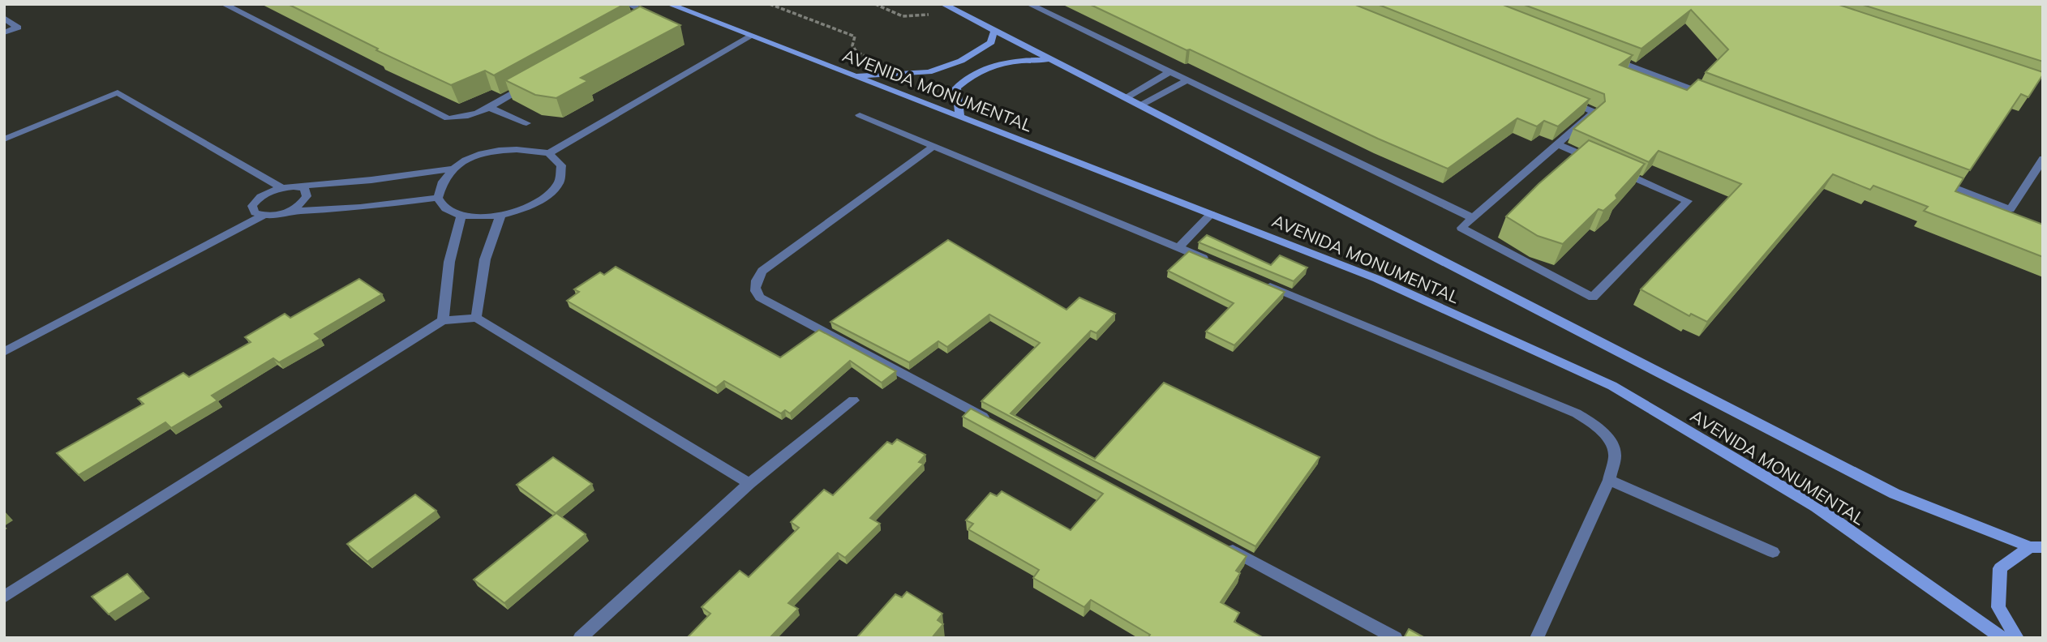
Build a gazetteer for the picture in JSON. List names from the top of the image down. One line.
{"streets":{"street":["AVENIDA MONUMENTAL"]}}
